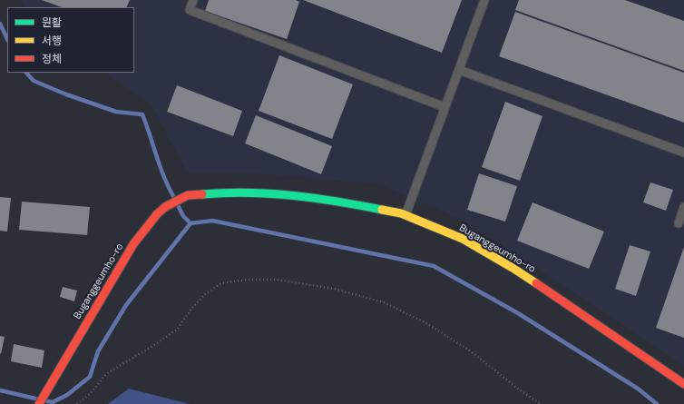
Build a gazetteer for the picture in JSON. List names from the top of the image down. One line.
{"streets":{"street":["Buganggeumho-ro"]},"legend":["원활","서행","정체"]}
